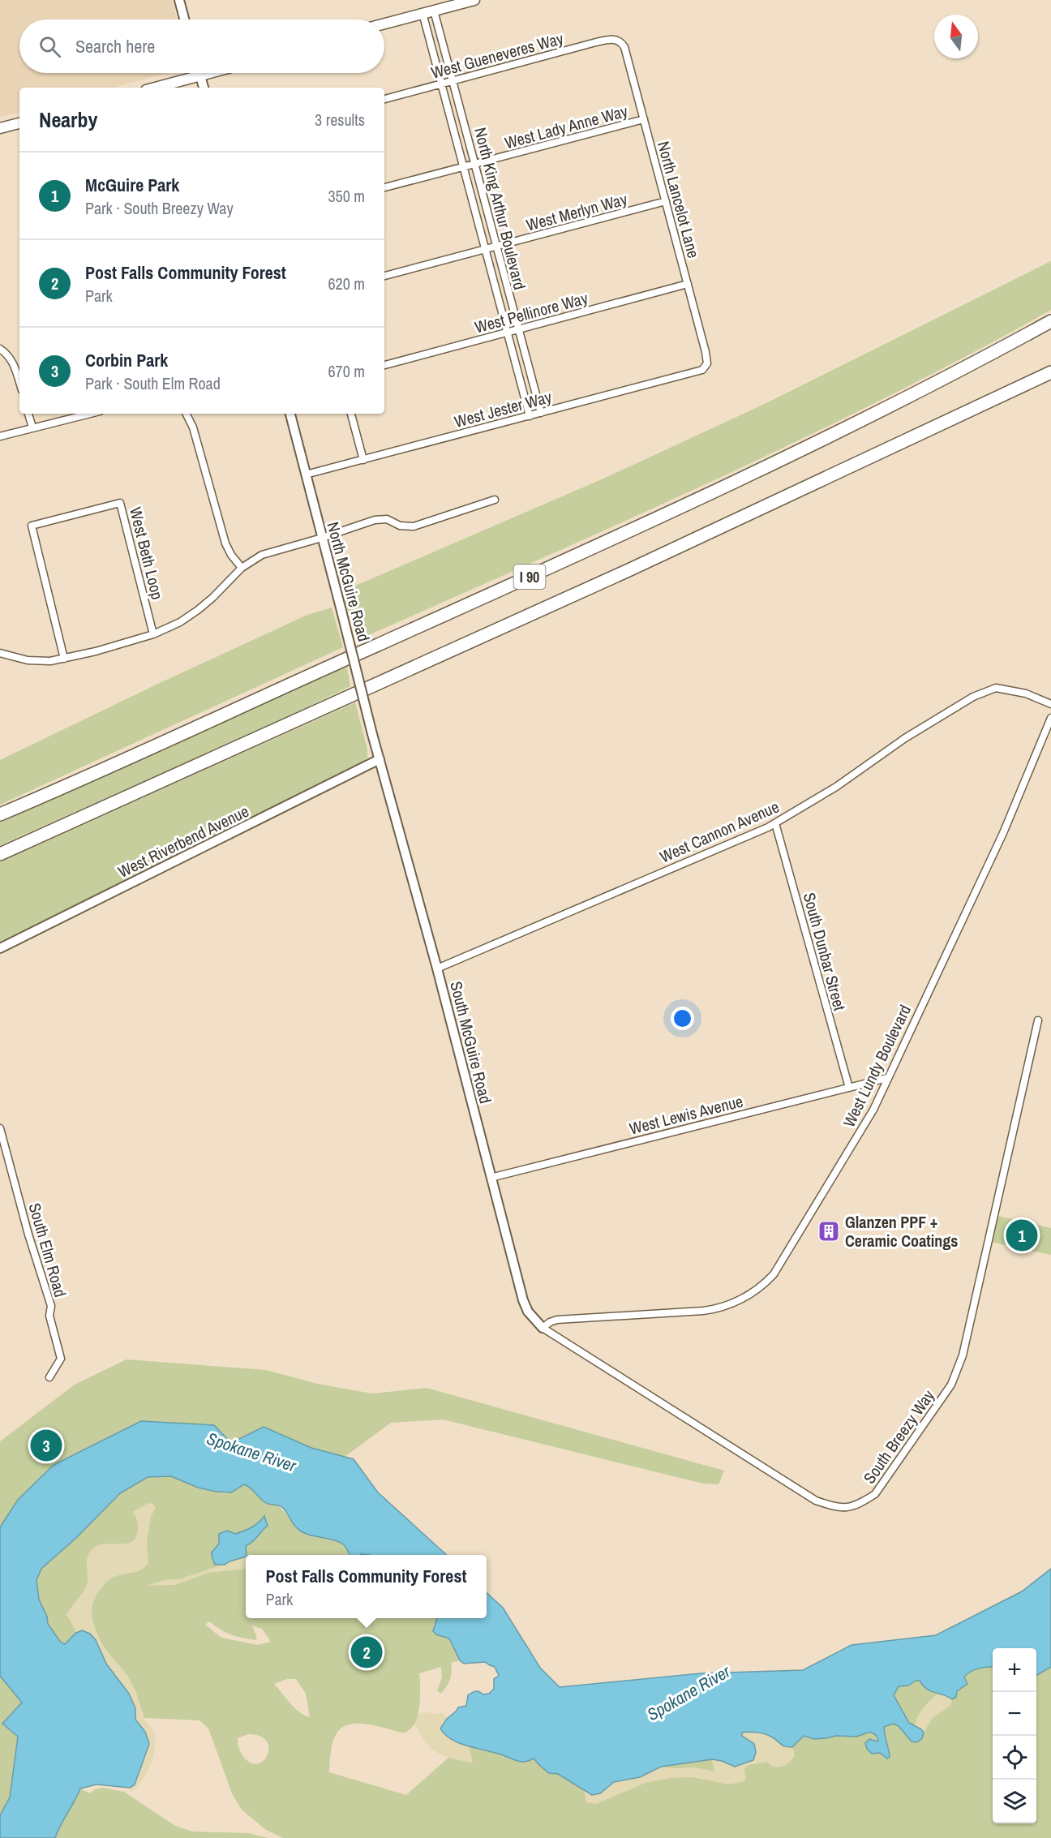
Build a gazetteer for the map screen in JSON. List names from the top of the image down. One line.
{"streets":{"highway":["I 90"],"street":["West Gueneveres Way","West Lady Anne Way","North Lancelot Lane","North King Arthur Boulevard","West Merlyn Way","West Pellinore Way","West Jester Way","West Beth Loop","North McGuire Road","West Cannon Avenue","West Riverbend Avenue","South Dunbar Street","South McGuire Road","West Lundy Boulevard","West Lewis Avenue","South Elm Road","South Breezy Way"]},"crossings":[["West Gueneveres Way","North Lancelot Lane"],["West Gueneveres Way","North King Arthur Boulevard"],["West Lady Anne Way","North Lancelot Lane"],["West Lady Anne Way","North King Arthur Boulevard"],["North Lancelot Lane","West Merlyn Way"],["North Lancelot Lane","West Pellinore Way"],["North Lancelot Lane","West Jester Way"],["North King Arthur Boulevard","West Merlyn Way"],["North King Arthur Boulevard","West Pellinore Way"],["North King Arthur Boulevard","West Jester Way"],["West Jester Way","North McGuire Road"],["North McGuire Road","West Riverbend Avenue"],["North McGuire Road","South McGuire Road"],["West Cannon Avenue","South Dunbar Street"],["West Cannon Avenue","South McGuire Road"],["West Riverbend Avenue","South McGuire Road"],["South Dunbar Street","West Lewis Avenue"],["South McGuire Road","West Lundy Boulevard"],["South McGuire Road","West Lewis Avenue"],["South McGuire Road","South Breezy Way"],["West Lundy Boulevard","West Lewis Avenue"],["West Lundy Boulevard","South Breezy Way"]],"water":["Spokane River"],"places":{"building":["Glanzen PPF + Ceramic Coatings"]},"north":"top","page":{"search":"Search here","heading":["Nearby","3 results"],"list":[{"mark":"1","name":"McGuire Park","note":"Park · South Breezy Way","value":"350 m"},{"mark":"2","name":"Post Falls Community Forest","note":"Park","value":"620 m"},{"mark":"3","name":"Corbin Park","note":"Park · South Elm Road","value":"670 m"}],"pins":["1","3","2"],"popup":["Post Falls Community Forest","Park"],"map_buttons":["+","−"]}}
